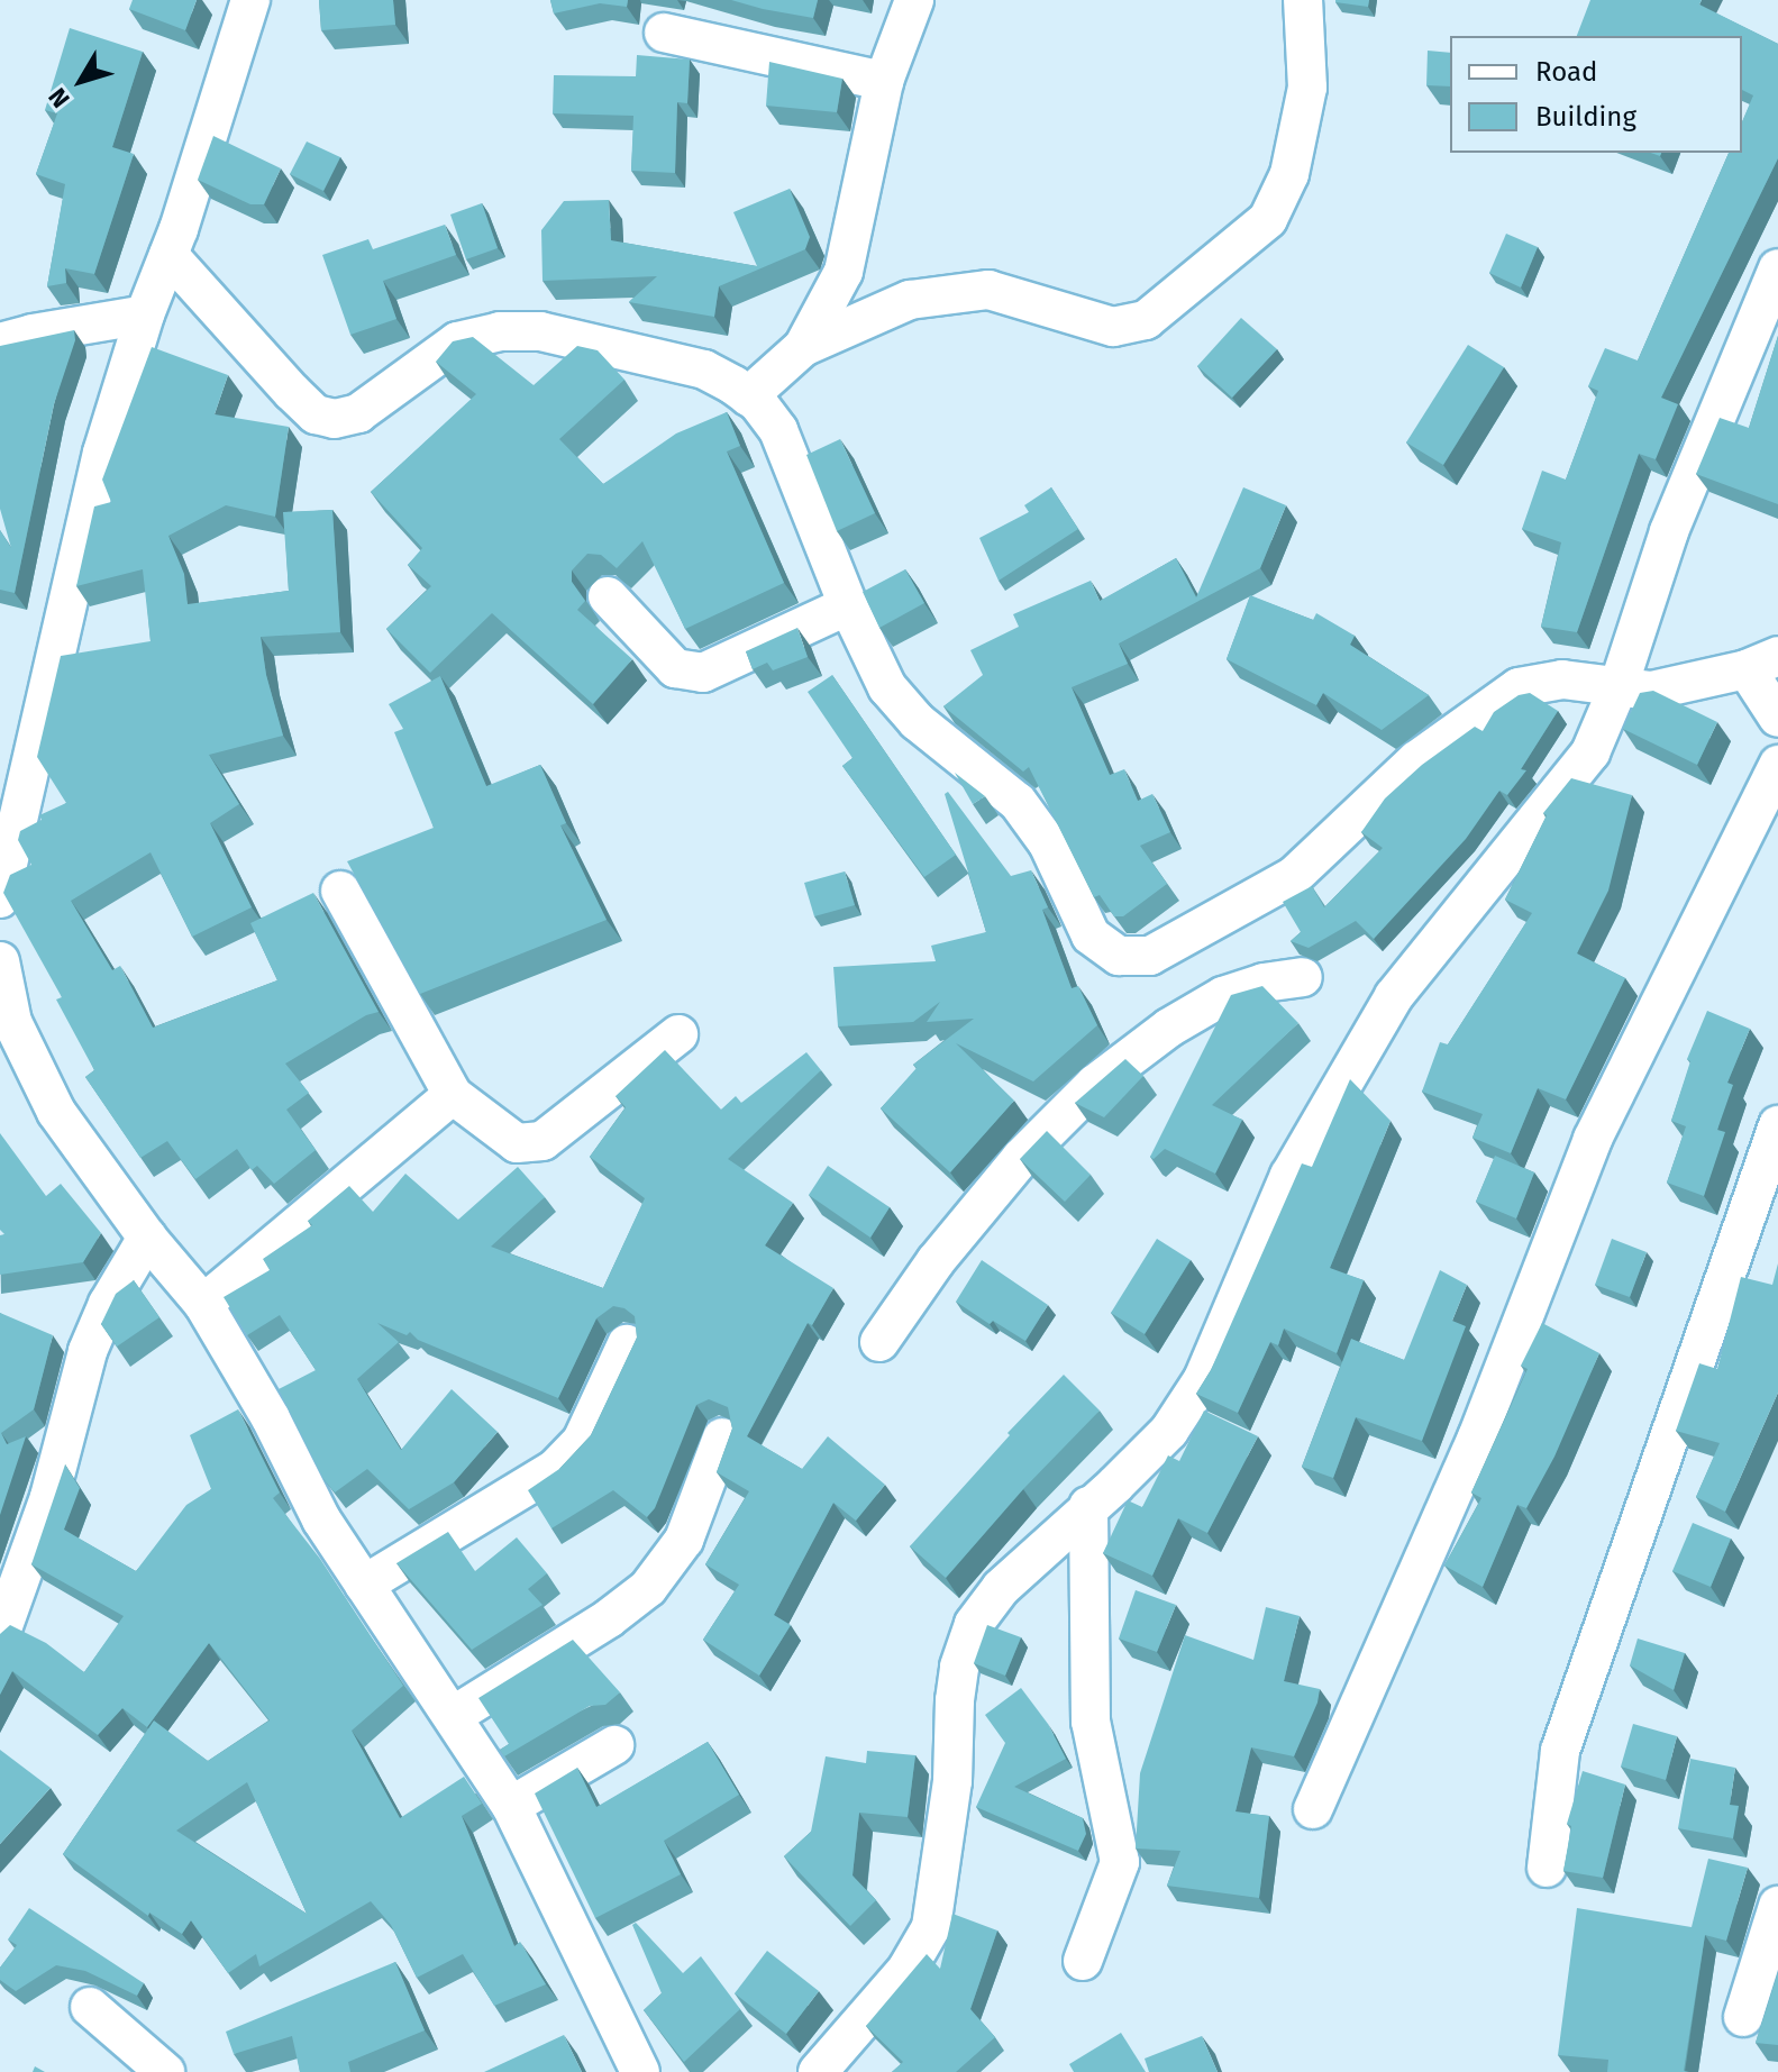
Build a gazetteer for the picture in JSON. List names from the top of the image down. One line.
{"legend":["Road","Building"],"north":"bottom left"}
